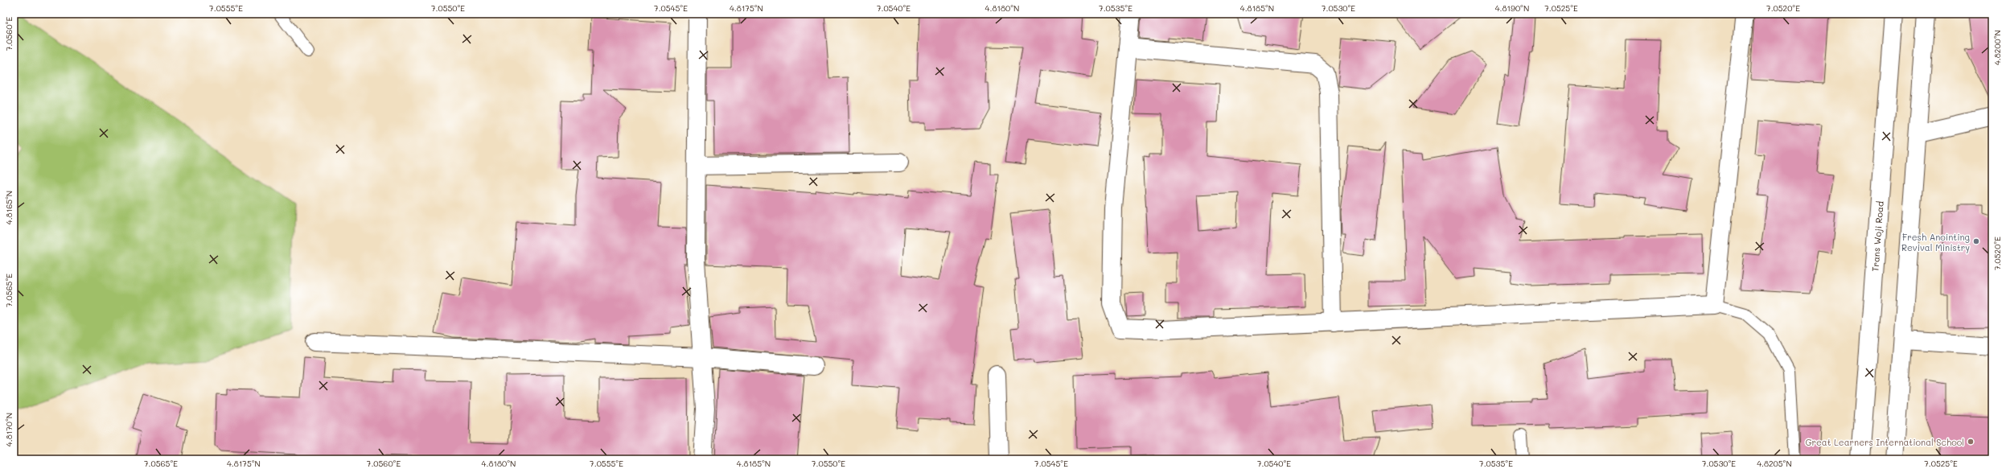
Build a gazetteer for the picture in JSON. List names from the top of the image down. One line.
{"streets":{"street":["Trans Woji Road"]},"places":["Fresh Anointing Revival Ministry","Great Learners International School"],"coordinates":["7.0555°E","7.0550°E","7.0545°E","4.8175°N","7.0540°E","4.8180°N","7.0535°E","4.8185°N","7.0530°E","4.8190°N","7.0525°E","7.0520°E","7.0560°E","4.8200°N","4.8165°N","7.0565°E","4.8170°N","4.8205°N"]}
